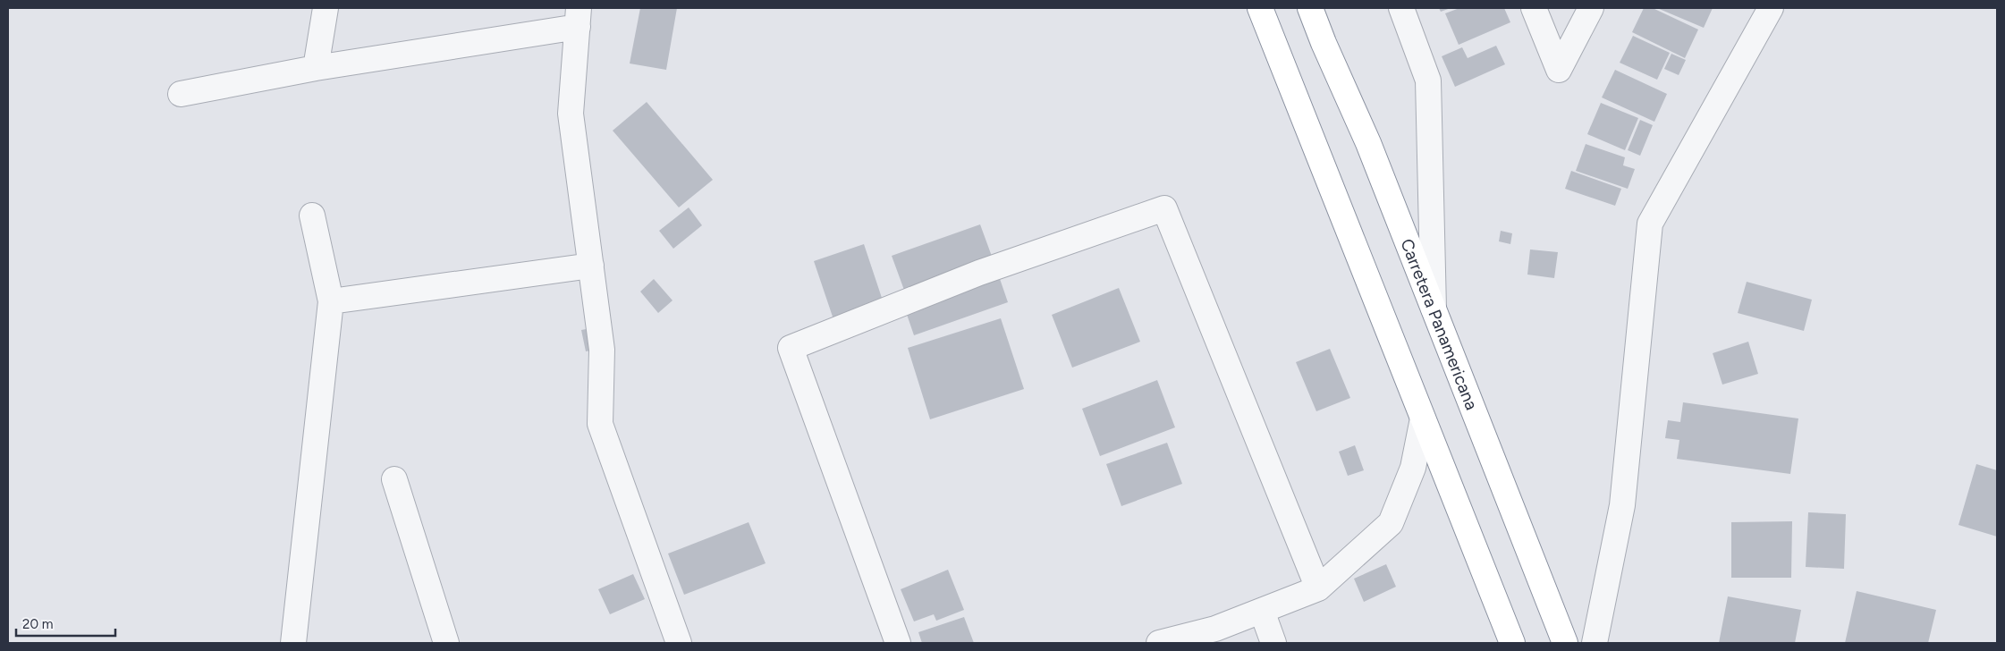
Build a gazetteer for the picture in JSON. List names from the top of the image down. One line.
{"streets":{"highway":["Carretera Panamericana"]},"scale_bar":"20 m"}
